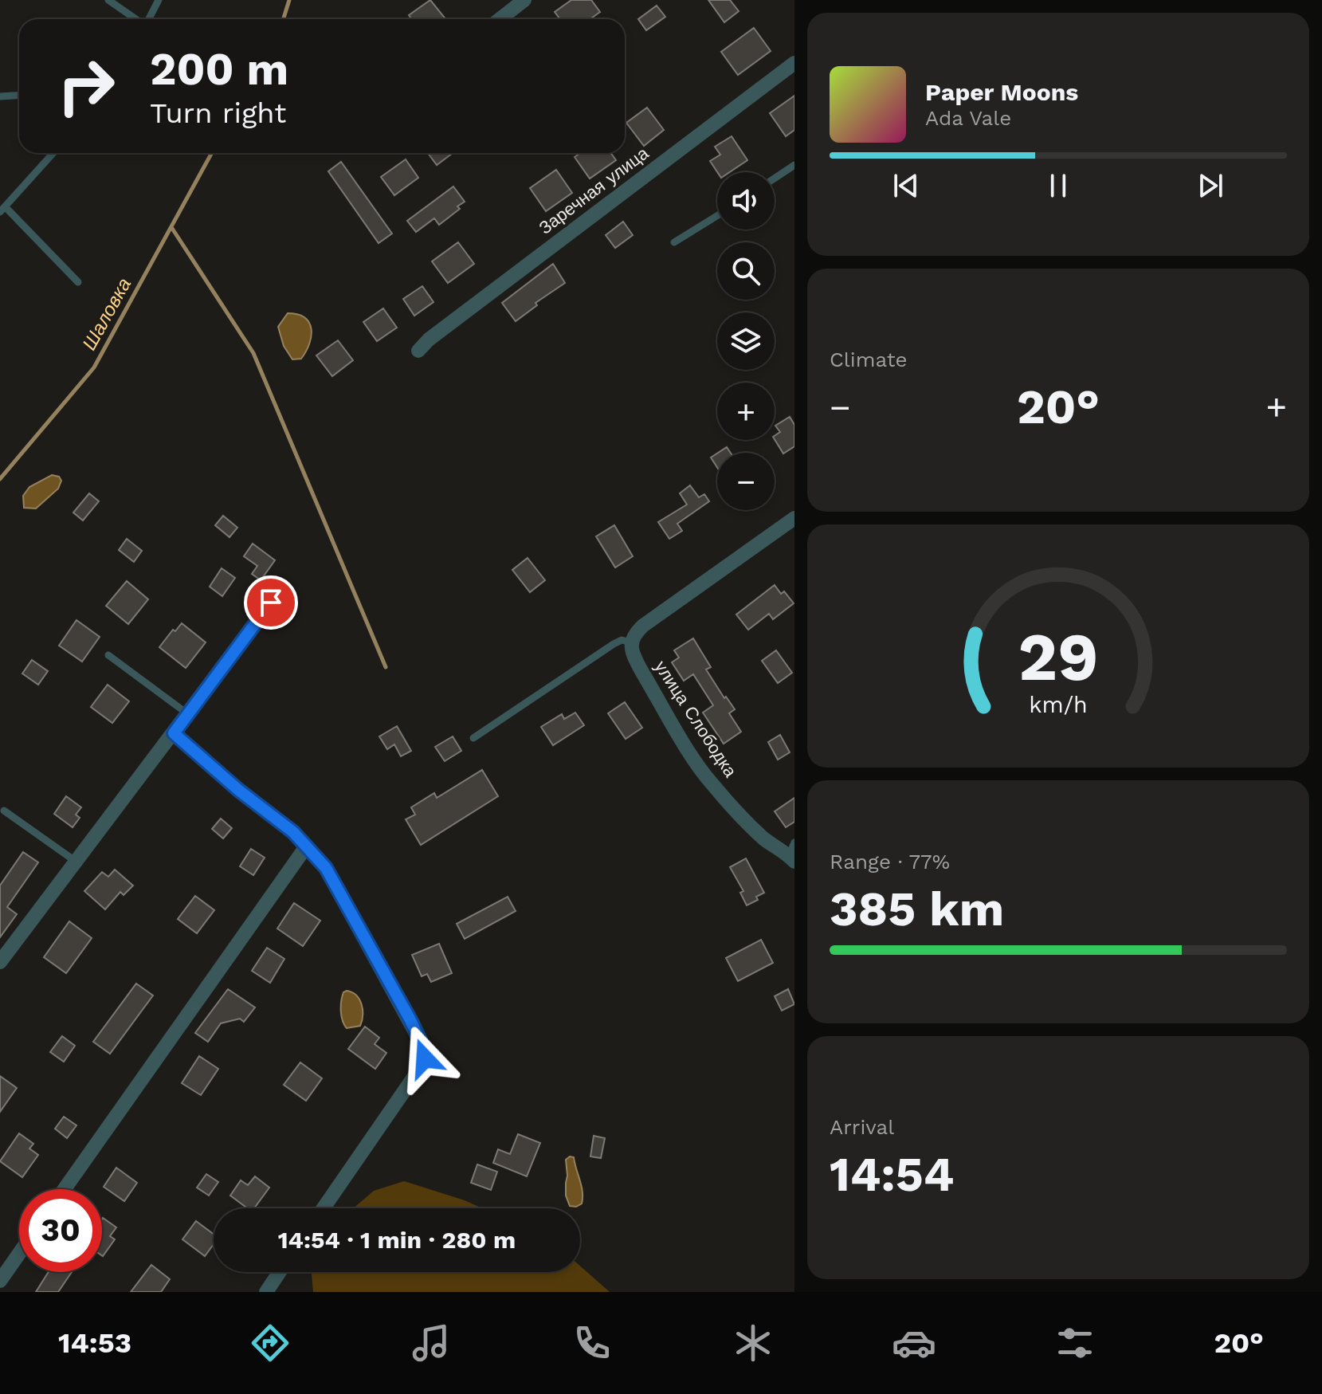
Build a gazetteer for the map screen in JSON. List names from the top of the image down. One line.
{"streets":{"street":["Заречная улица","улица Слободка"]},"water":["Шаловка"],"page":{"turn":["200 m","Turn right"],"song":["Paper Moons","Ada Vale"],"map_buttons":["+","−"],"tile":["Climate",["Range · 77%","385 km"],["Arrival","14:54"]],"heat":["−","20°","+"],"limit":"30","trip":"14:54 · 1 min · 280 m","tabs":["14:53","20°"],"gauge":["29","km/h"]}}
